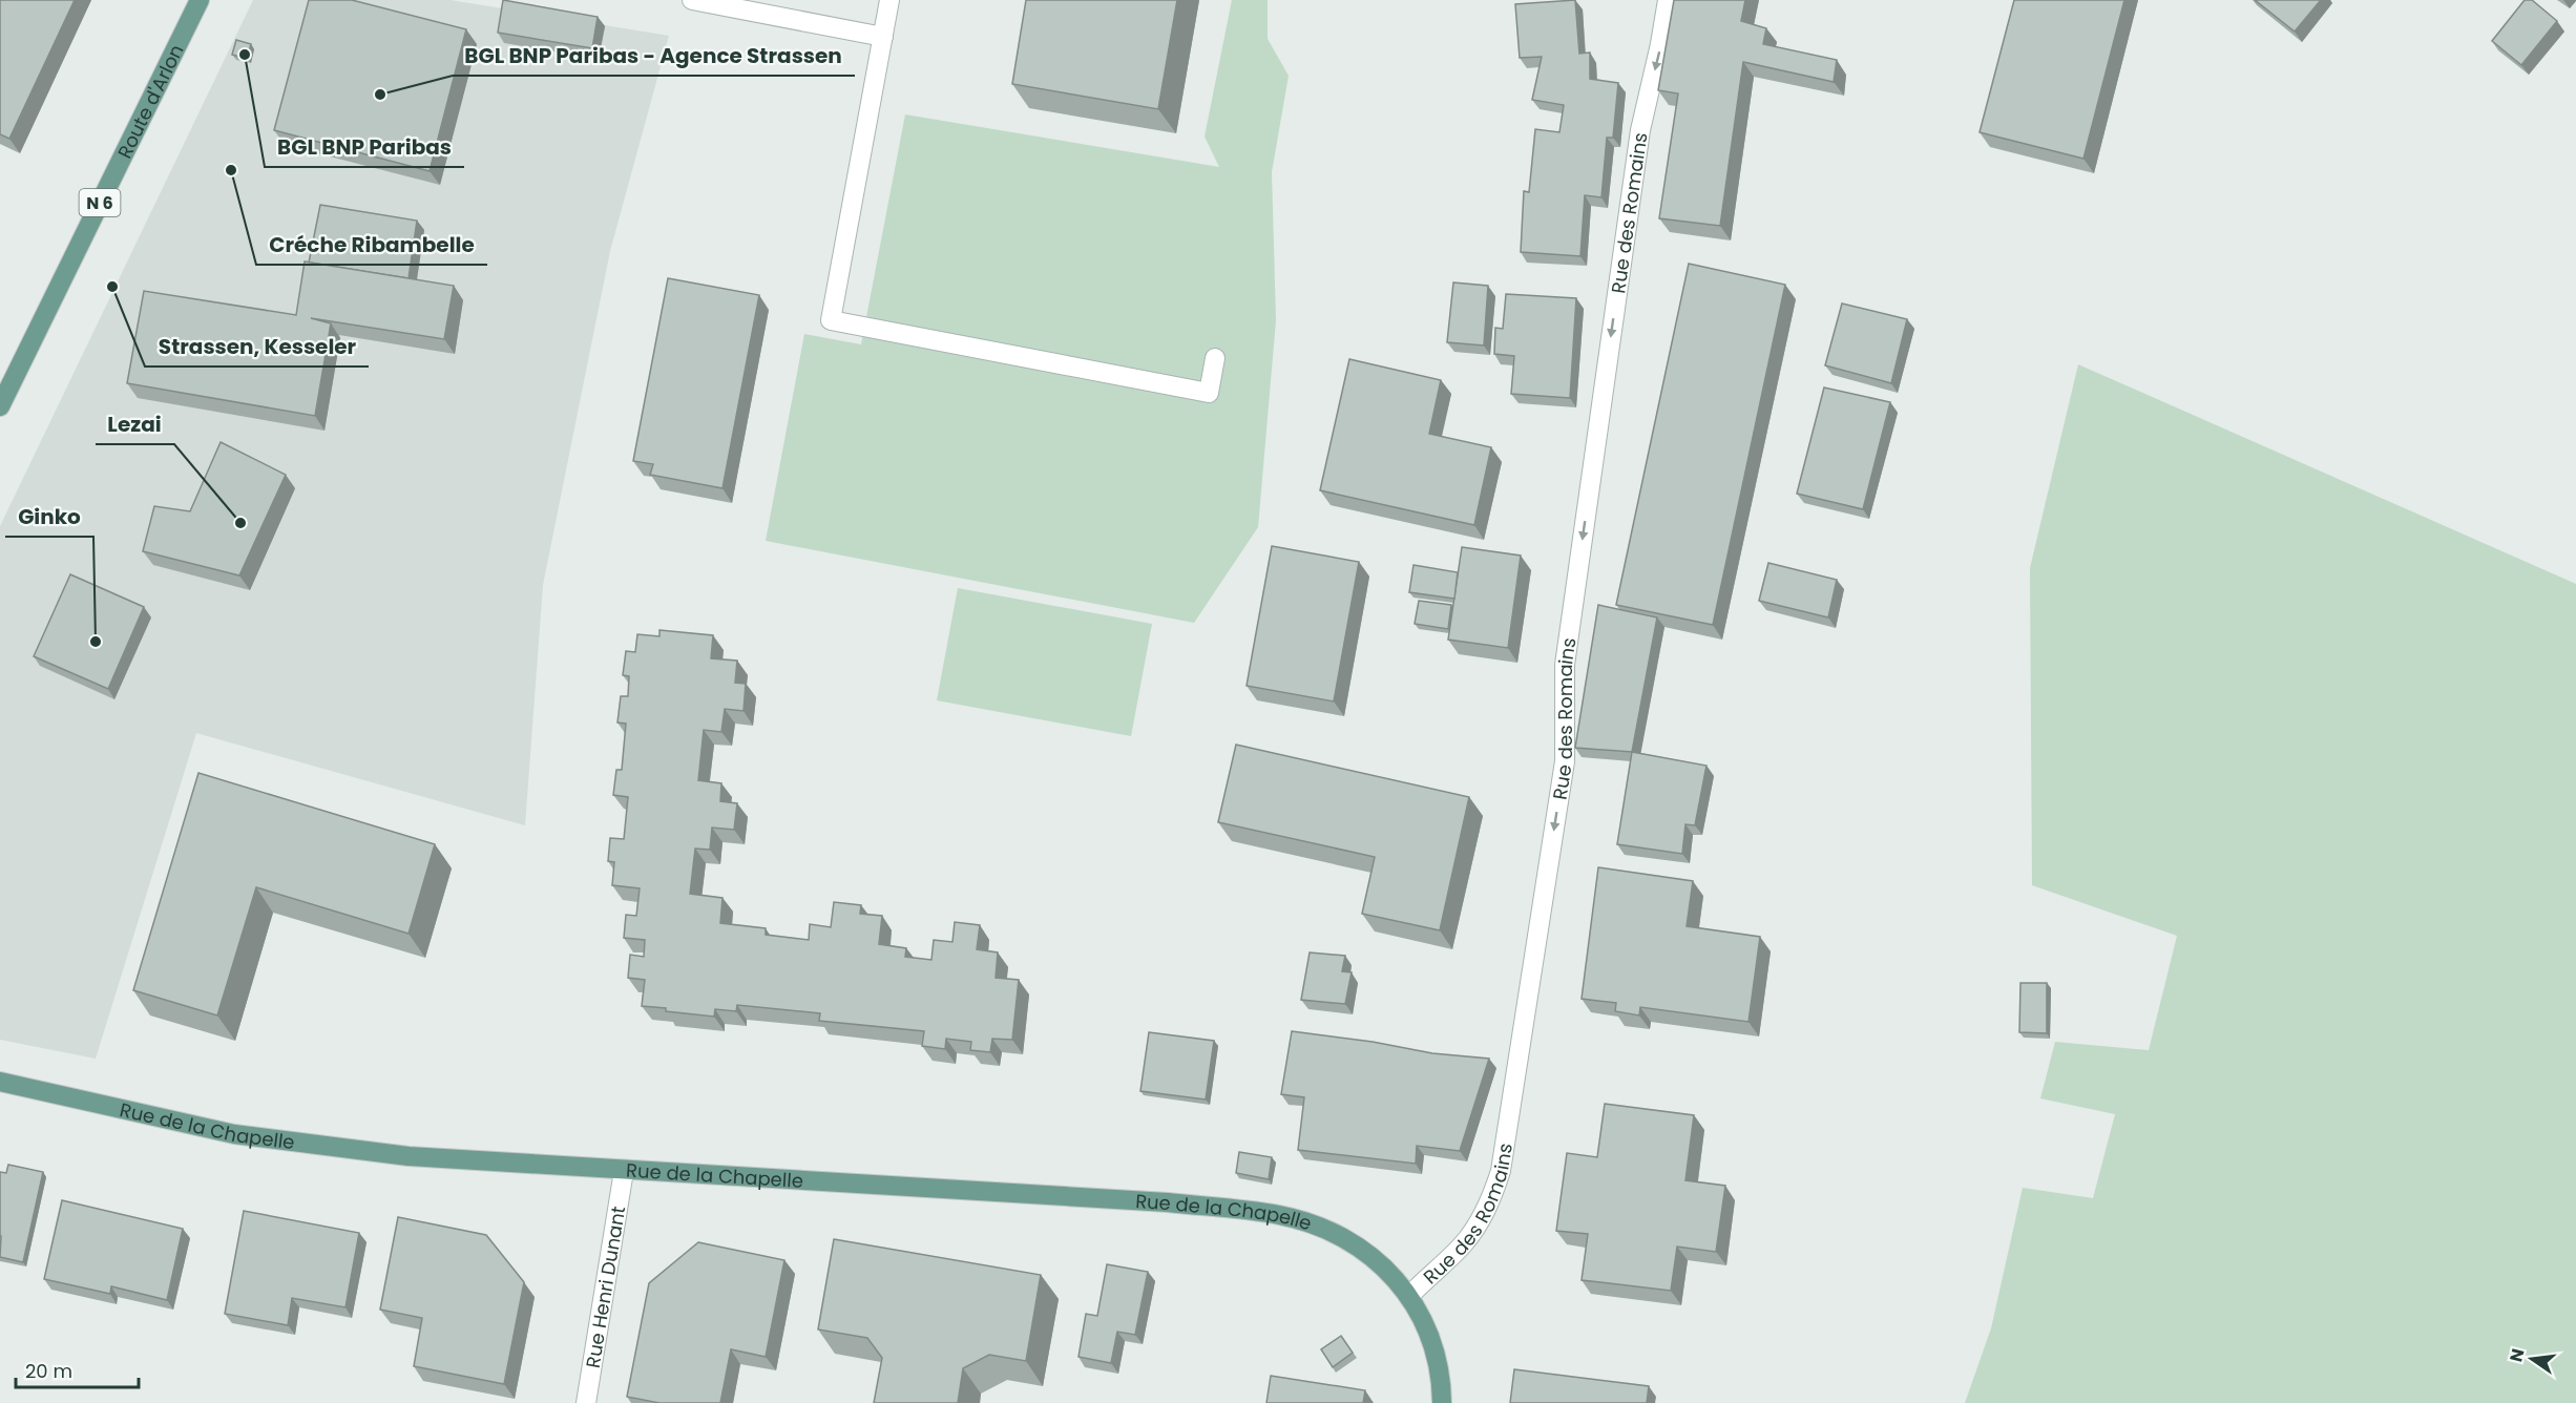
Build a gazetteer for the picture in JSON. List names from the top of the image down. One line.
{"streets":{"main road":["Route d'Arlon","N 6","Rue des Romains","Rue de la Chapelle"],"street":["Rue Henri Dunant"]},"crossings":[["Rue des Romains","Rue de la Chapelle"],["Rue de la Chapelle","Rue Henri Dunant"]],"one_way":["Rue des Romains"],"places":["BGL BNP Paribas","BGL BNP Paribas - Agence Strassen","Créche Ribambelle","Strassen, Kesseler","Lezai","Ginko"],"scale_bar":"20 m","north":"left"}
